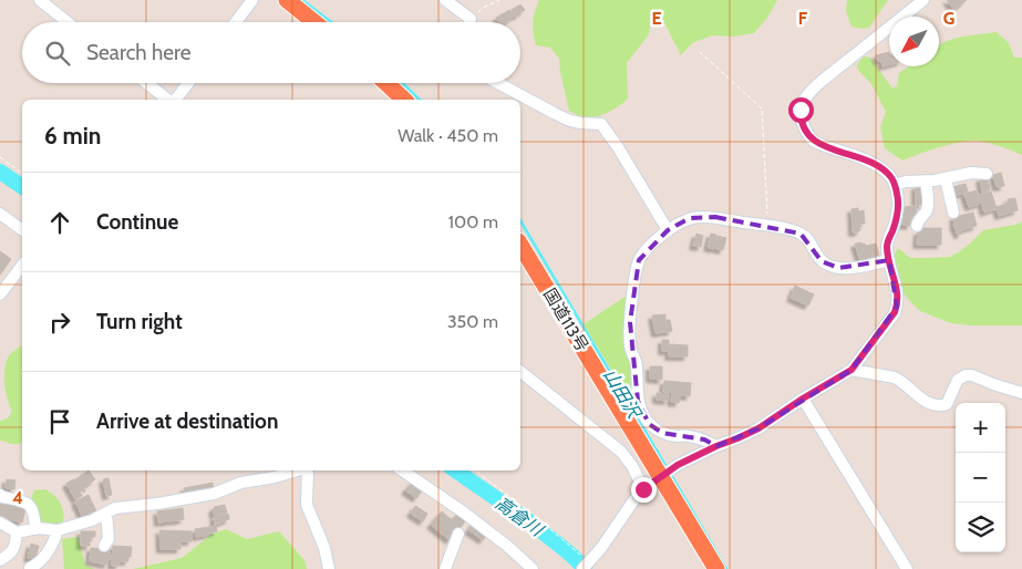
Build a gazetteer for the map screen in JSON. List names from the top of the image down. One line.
{"streets":{"highway":["国道113号"]},"water":["山田沢","高倉川"],"north":"bottom left","page":{"search":"Search here","heading":["6 min","Walk · 450 m"],"list":[["Continue","100 m"],["Turn right","350 m"],"Arrive at destination"],"map_buttons":["+","−"]},"grid":{"columns":["E","F","G"],"rows":["4"]}}
